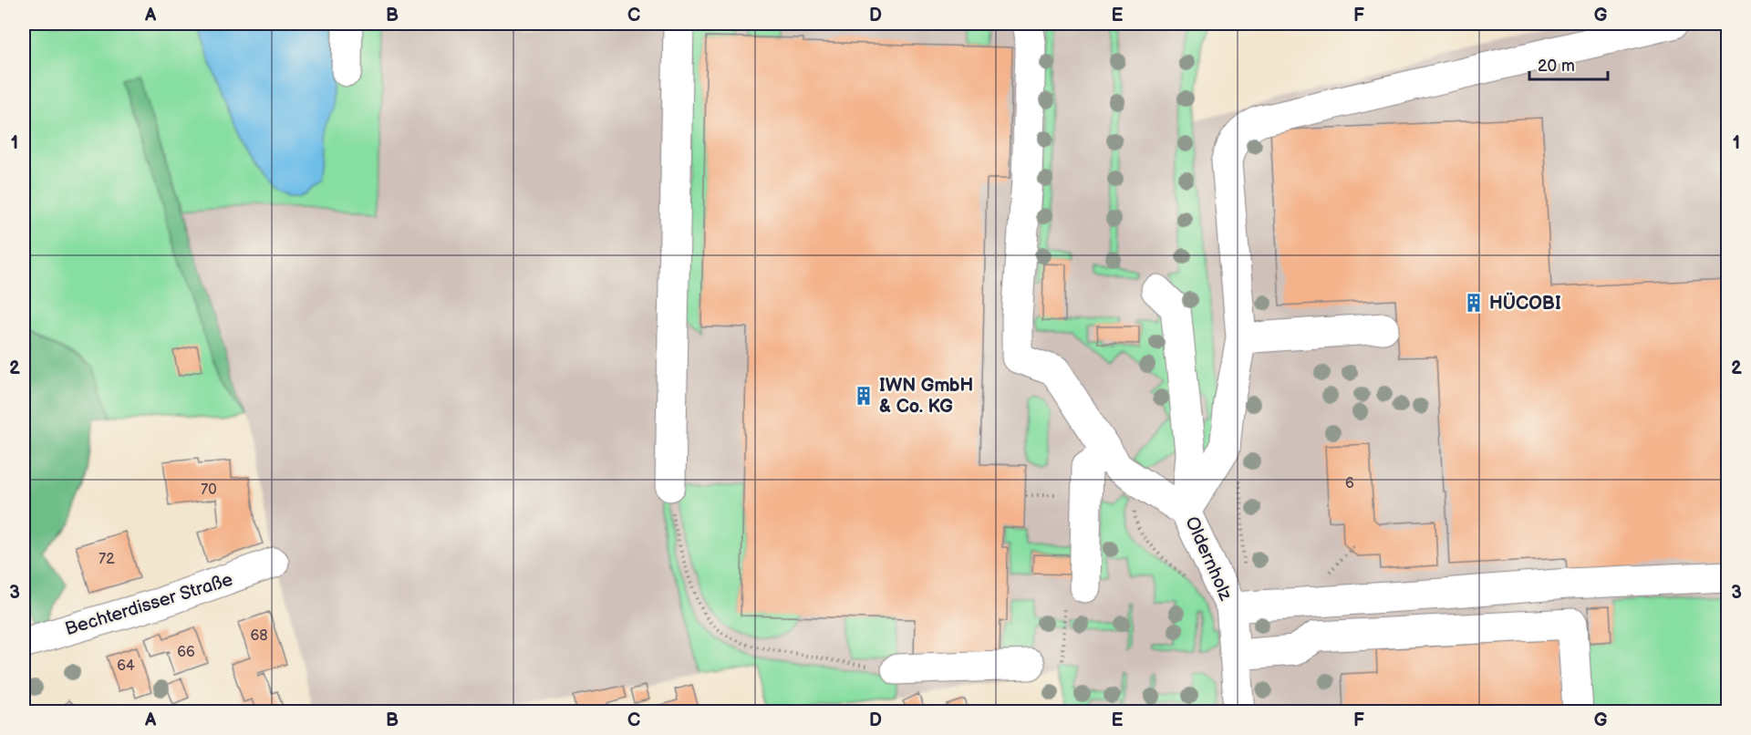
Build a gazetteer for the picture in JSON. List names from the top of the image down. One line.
{"streets":{"street":["Oldernholz","Bechterdisser Straße"]},"places":{"building":["HÜCOBI","IWN GmbH & Co. KG"]},"house_numbers":["6","70","72","68","66","64"],"scale_bar":"20 m","grid":{"columns":["A","B","C","D","E","F","G"],"rows":["1","2","3"]}}
